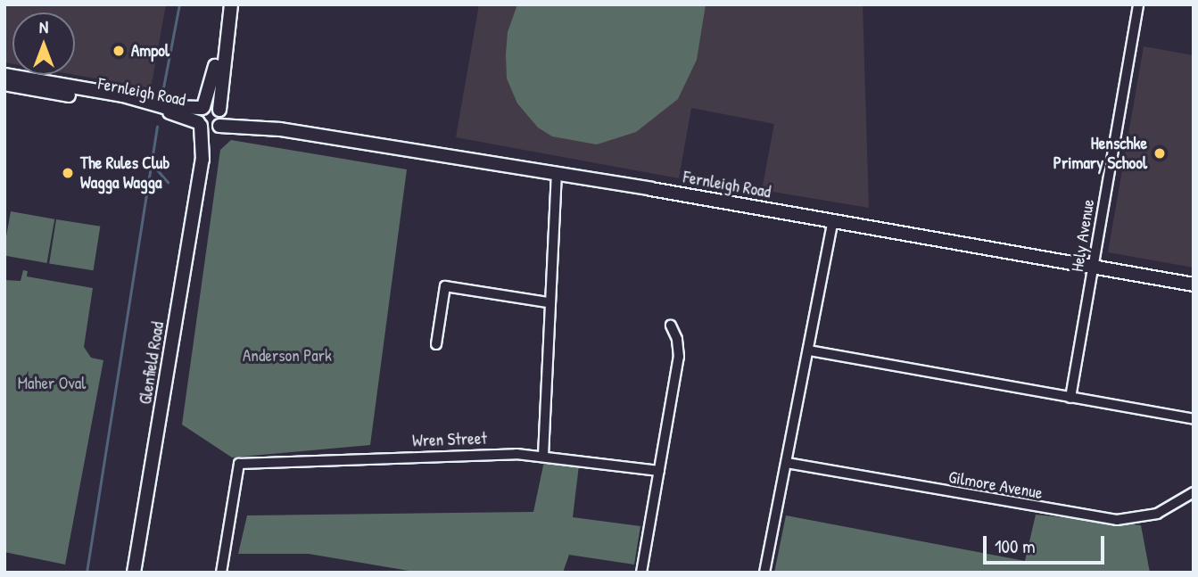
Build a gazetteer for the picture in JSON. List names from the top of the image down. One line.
{"streets":{"street":["Fernleigh Road","Hely Avenue","Glenfield Road","Wren Street","Gilmore Avenue"]},"crossings":[["Fernleigh Road","Hely Avenue"],["Fernleigh Road","Glenfield Road"]],"parks":["Anderson Park","Maher Oval"],"places":["Ampol","Henschke Primary School","The Rules Club Wagga Wagga"],"scale_bar":"100 m","north":"top"}
